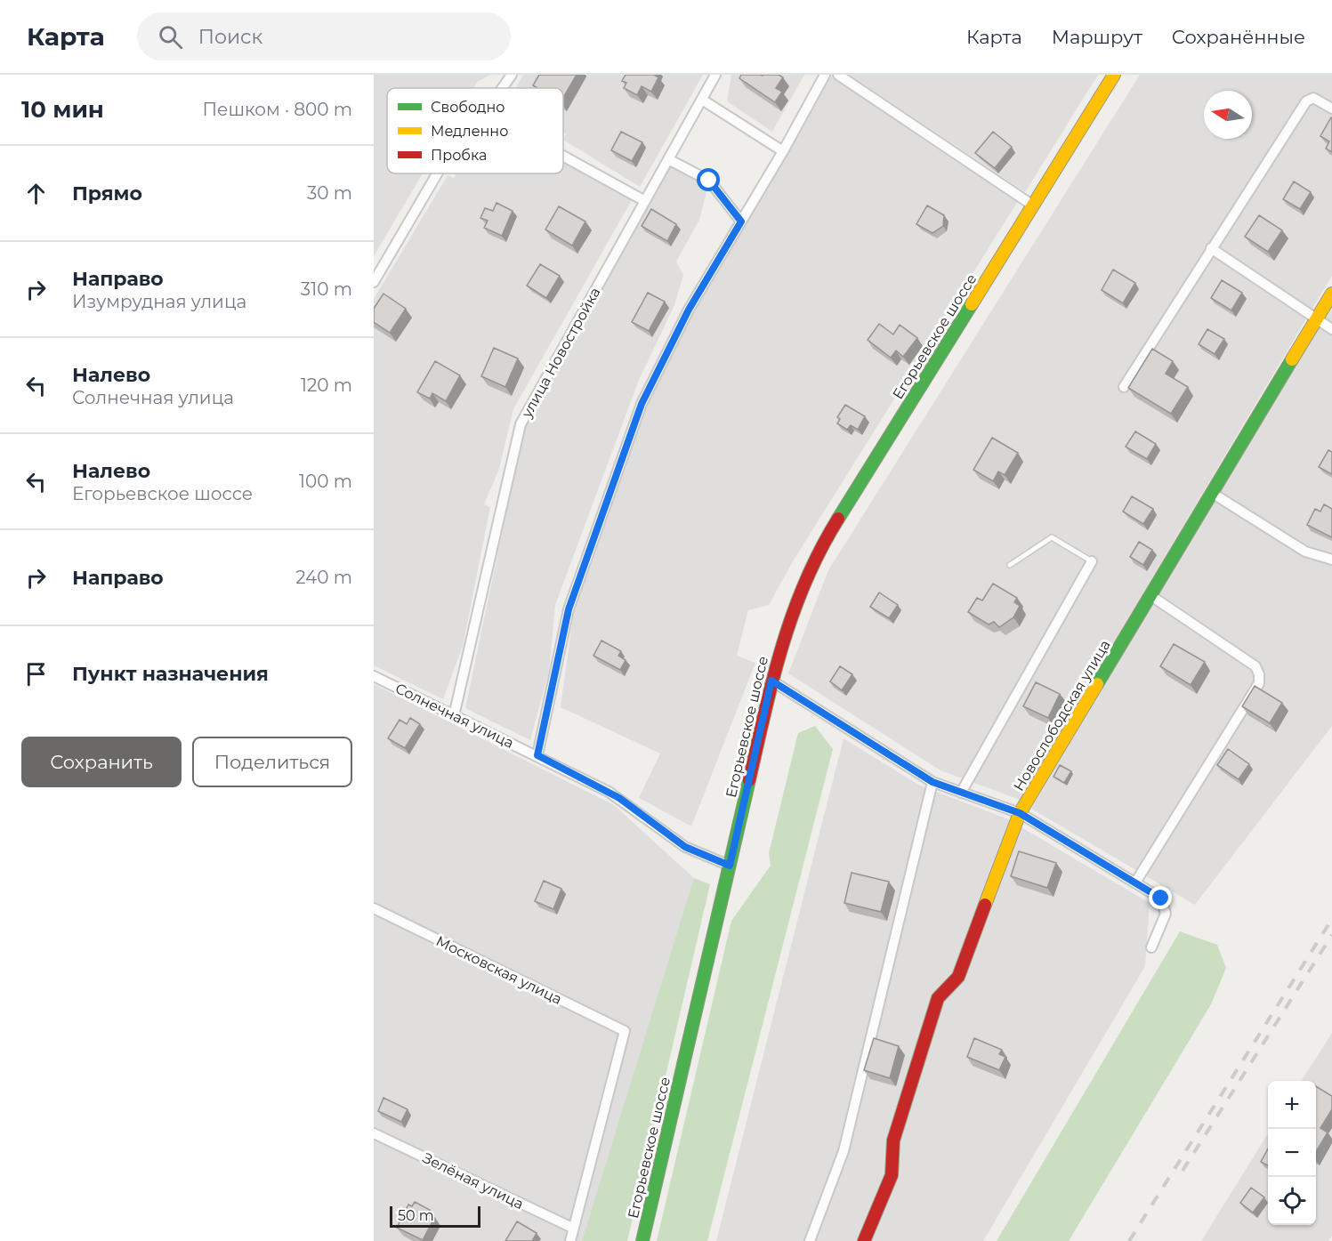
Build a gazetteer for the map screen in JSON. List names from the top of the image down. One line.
{"streets":{"main road":["Егорьевское шоссе","Новослободская улица"],"street":["улица Новостройка","Солнечная улица","Московская улица","Зелёная улица"]},"crossings":[["Егорьевское шоссе","Солнечная улица"],["улица Новостройка","Солнечная улица"],["Московская улица","Зелёная улица"]],"legend":["Свободно","Медленно","Пробка"],"scale_bar":"50 m","north":"left","page":{"header":"Карта","search":"Поиск","nav":["Карта","Маршрут","Сохранённые"],"heading":["10 мин","Пешком · 800 m"],"list":[["Прямо","30 m"],["Направо","Изумрудная улица","310 m"],["Налево","Солнечная улица","120 m"],["Налево","Егорьевское шоссе","100 m"],["Направо","240 m"],"Пункт назначения"],"buttons":["Сохранить","Поделиться"],"map_buttons":["+","−"],"scale":"50 m"}}
